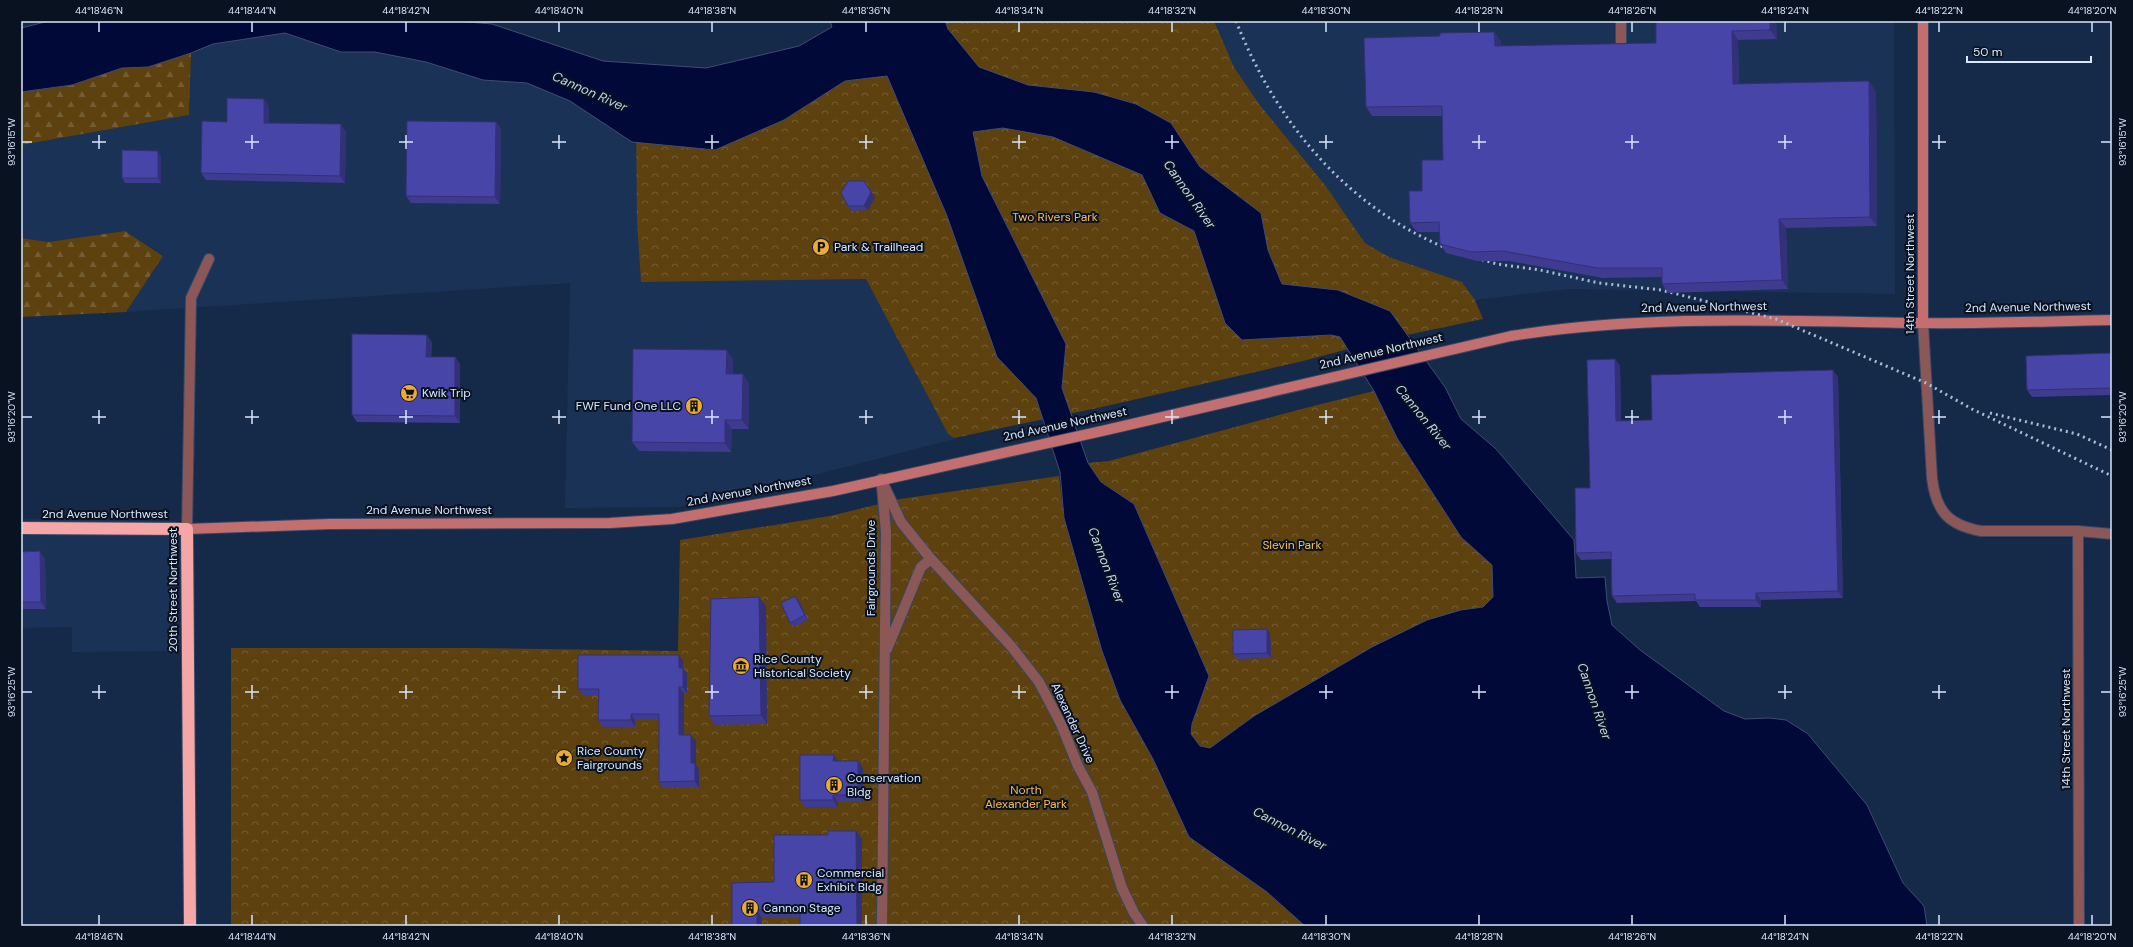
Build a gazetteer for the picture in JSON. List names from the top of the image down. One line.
{"streets":{"highway":["2nd Avenue Northwest","20th Street Northwest"],"street":["14th Street Northwest","Fairgrounds Drive","Alexander Drive"]},"crossings":[["14th Street Northwest","2nd Avenue Northwest"],["2nd Avenue Northwest","Fairgrounds Drive"],["2nd Avenue Northwest","20th Street Northwest"],["2nd Avenue Northwest","Alexander Drive"],["Fairgrounds Drive","Alexander Drive"]],"water":["Cannon River"],"parks":["Two Rivers Park","Slevin Park","North Alexander Park"],"places":{"parking":["Park & Trailhead"],"supermarket":["Kwik Trip"],"building":["FWF Fund One LLC","Conservation Bldg","Commercial Exhibit Bldg","Cannon Stage"],"museum":["Rice County Historical Society"],"place":["Rice County Fairgrounds"]},"scale_bar":"50 m","coordinates":["44°18'46\"N","44°18'44\"N","44°18'42\"N","44°18'40\"N","44°18'38\"N","44°18'36\"N","44°18'34\"N","44°18'32\"N","44°18'30\"N","44°18'28\"N","44°18'26\"N","44°18'24\"N","44°18'22\"N","44°18'20\"N","93°16'15\"W","93°16'20\"W","93°16'25\"W"]}
